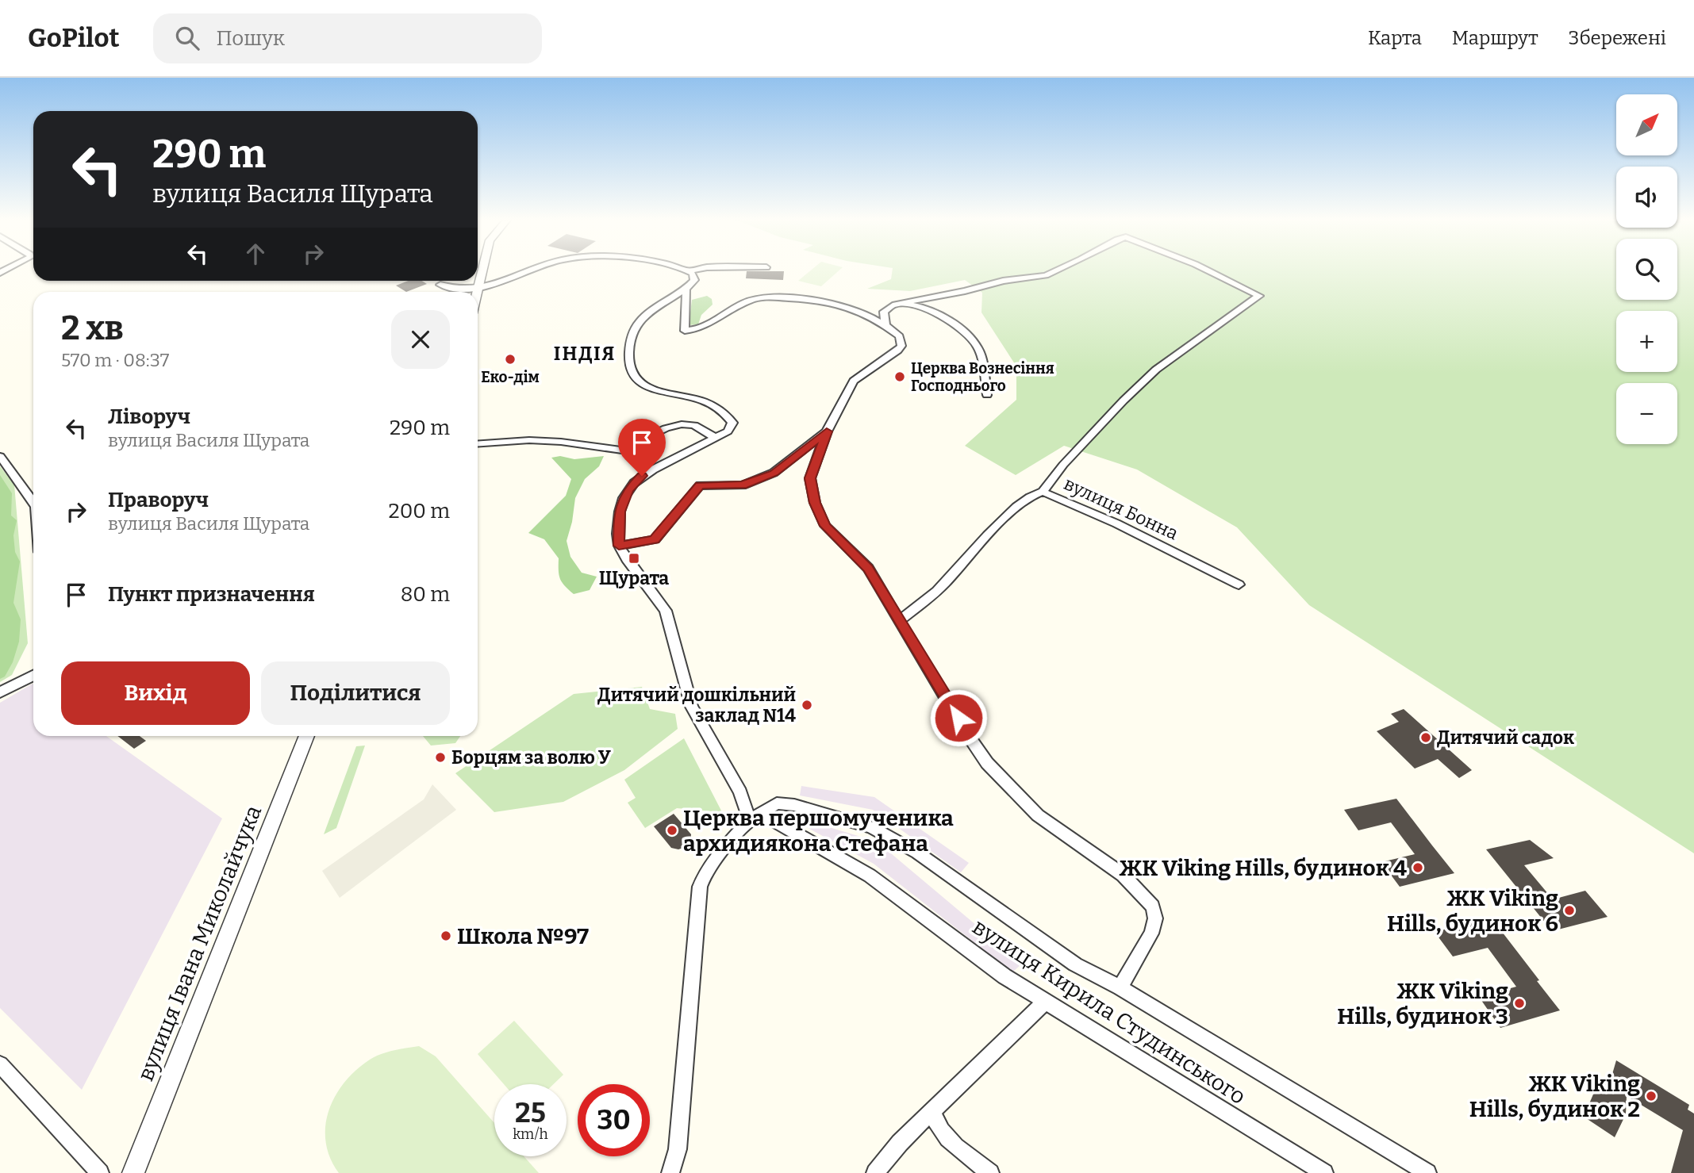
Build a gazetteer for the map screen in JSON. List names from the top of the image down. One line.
{"streets":{"street":["вулиця Бонна","вулиця Івана Миколайчука","вулиця Кирила Студинського"]},"districts":["ІНДІЯ"],"places":{"other":["Еко-дім","Церква Вознесіння Господнього","Дитячий дошкільний заклад N14","Дитячий садок","Борцям за волю У","Церква першомученика архидиякона Стефана","ЖК Viking Hills, будинок 4","ЖК Viking Hills, будинок 6","Школа №97","ЖК Viking Hills, будинок 3","ЖК Viking Hills, будинок 2"],"transit":["Щурата"]},"north":"top right","page":{"header":"GoPilot","search":"Пошук","nav":["Карта","Маршрут","Збережені"],"map_buttons":["+","−"],"turn":["290 m","вулиця Василя Щурата"],"heading":["2 хв","570 m · 08:37"],"list":[{"name":"Ліворуч","note":"вулиця Василя Щурата","value":"290 m"},{"name":"Праворуч","note":"вулиця Василя Щурата","value":"200 m"},{"name":"Пункт призначення","value":"80 m"}],"buttons":["Вихід","Поділитися"],"speed":"25 km/h","limit":"30"}}
